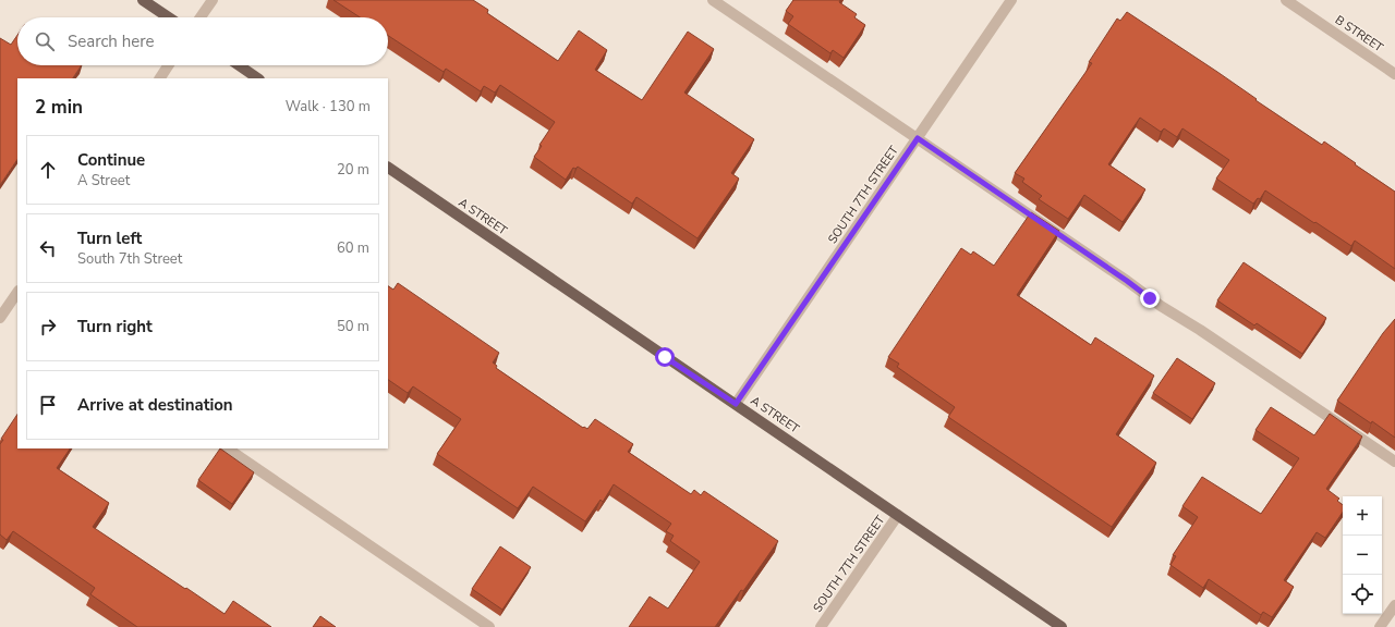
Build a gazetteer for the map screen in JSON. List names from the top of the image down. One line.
{"streets":{"main road":["A STREET"],"street":["B STREET","SOUTH 7TH STREET"]},"crossings":[["SOUTH 7TH STREET","A STREET"]],"page":{"search":"Search here","heading":["2 min","Walk · 130 m"],"list":[["Continue","A Street","20 m"],["Turn left","South 7th Street","60 m"],["Turn right","50 m"],"Arrive at destination"],"map_buttons":["+","−"]}}
